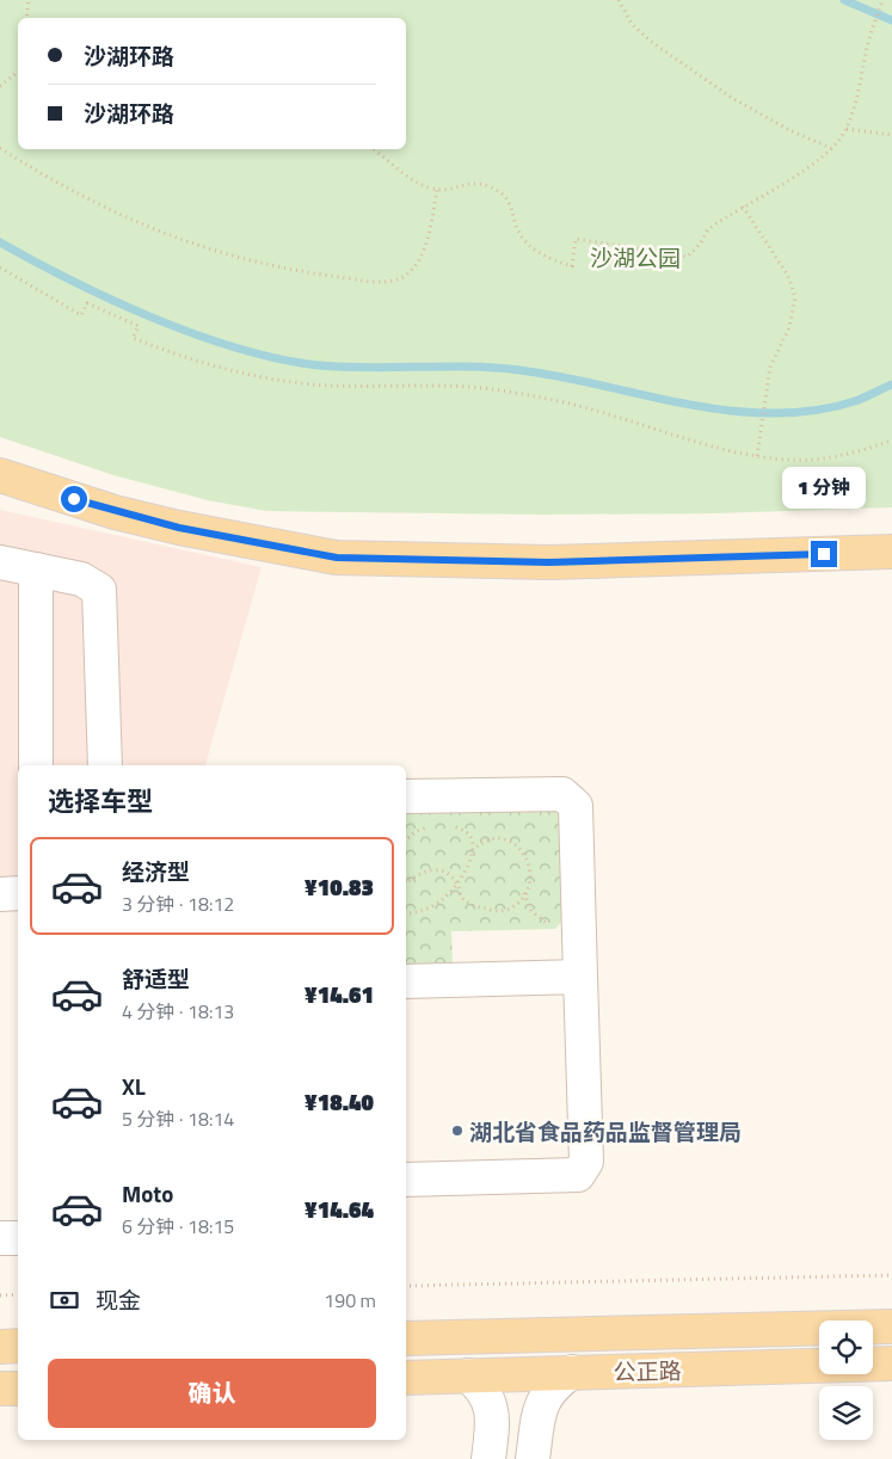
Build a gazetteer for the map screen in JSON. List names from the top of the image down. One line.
{"streets":{"main road":["公正路"]},"parks":["沙湖公园"],"places":["湖北省食品药品监督管理局"],"page":{"banner":["沙湖环路","沙湖环路"],"bubble":"1 分钟","heading":"选择车型","list":[{"name":"经济型","note":"3 分钟 · 18:12","value":"¥10.83"},{"name":"舒适型","note":"4 分钟 · 18:13","value":"¥14.61"},{"name":"XL","note":"5 分钟 · 18:14","value":"¥18.40"},{"name":"Moto","note":"6 分钟 · 18:15","value":"¥14.64"}],"pay":["现金","190 m"],"buttons":"确认"}}
